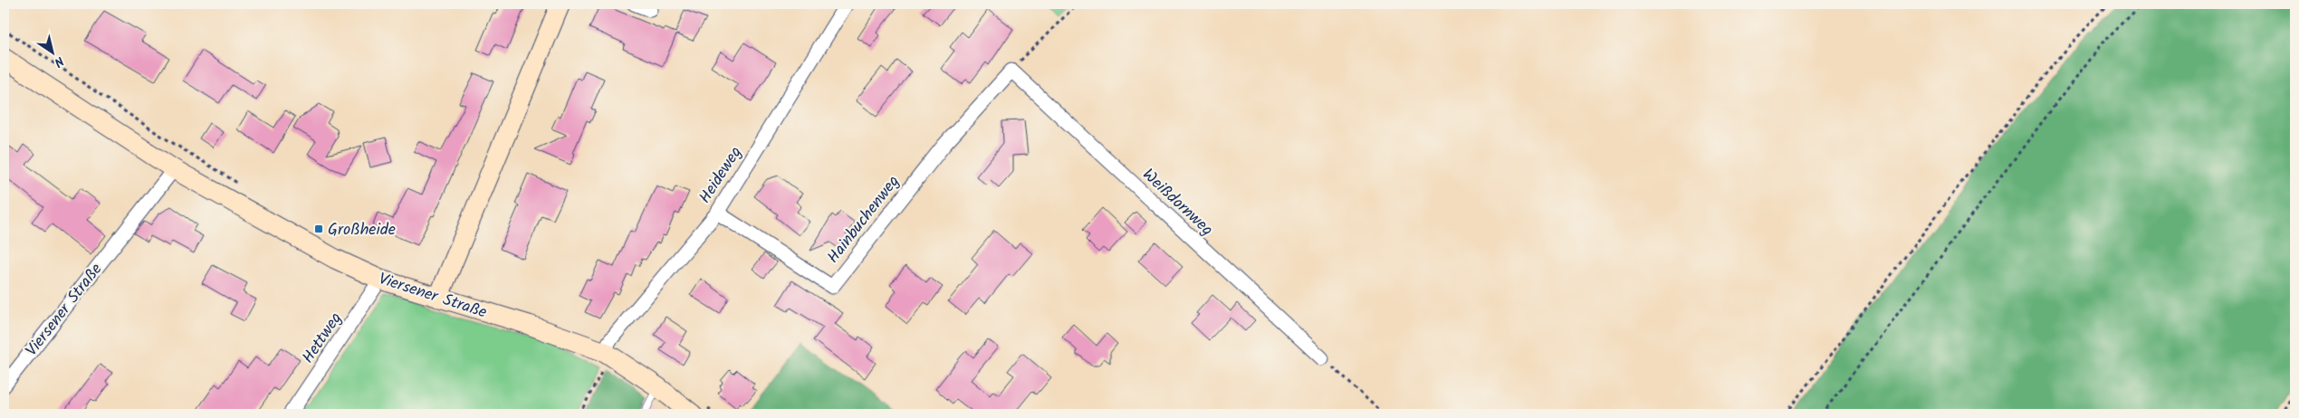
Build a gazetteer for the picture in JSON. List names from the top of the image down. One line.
{"streets":{"main road":["Viersener Straße"],"street":["Heideweg","Weißdornweg","Hainbuchenweg","Hettweg"]},"crossings":[["Heideweg","Hainbuchenweg"],["Heideweg","Viersener Straße"],["Weißdornweg","Hainbuchenweg"],["Viersener Straße","Hettweg"]],"places":{"transit":["Großheide"]},"north":"bottom right"}
